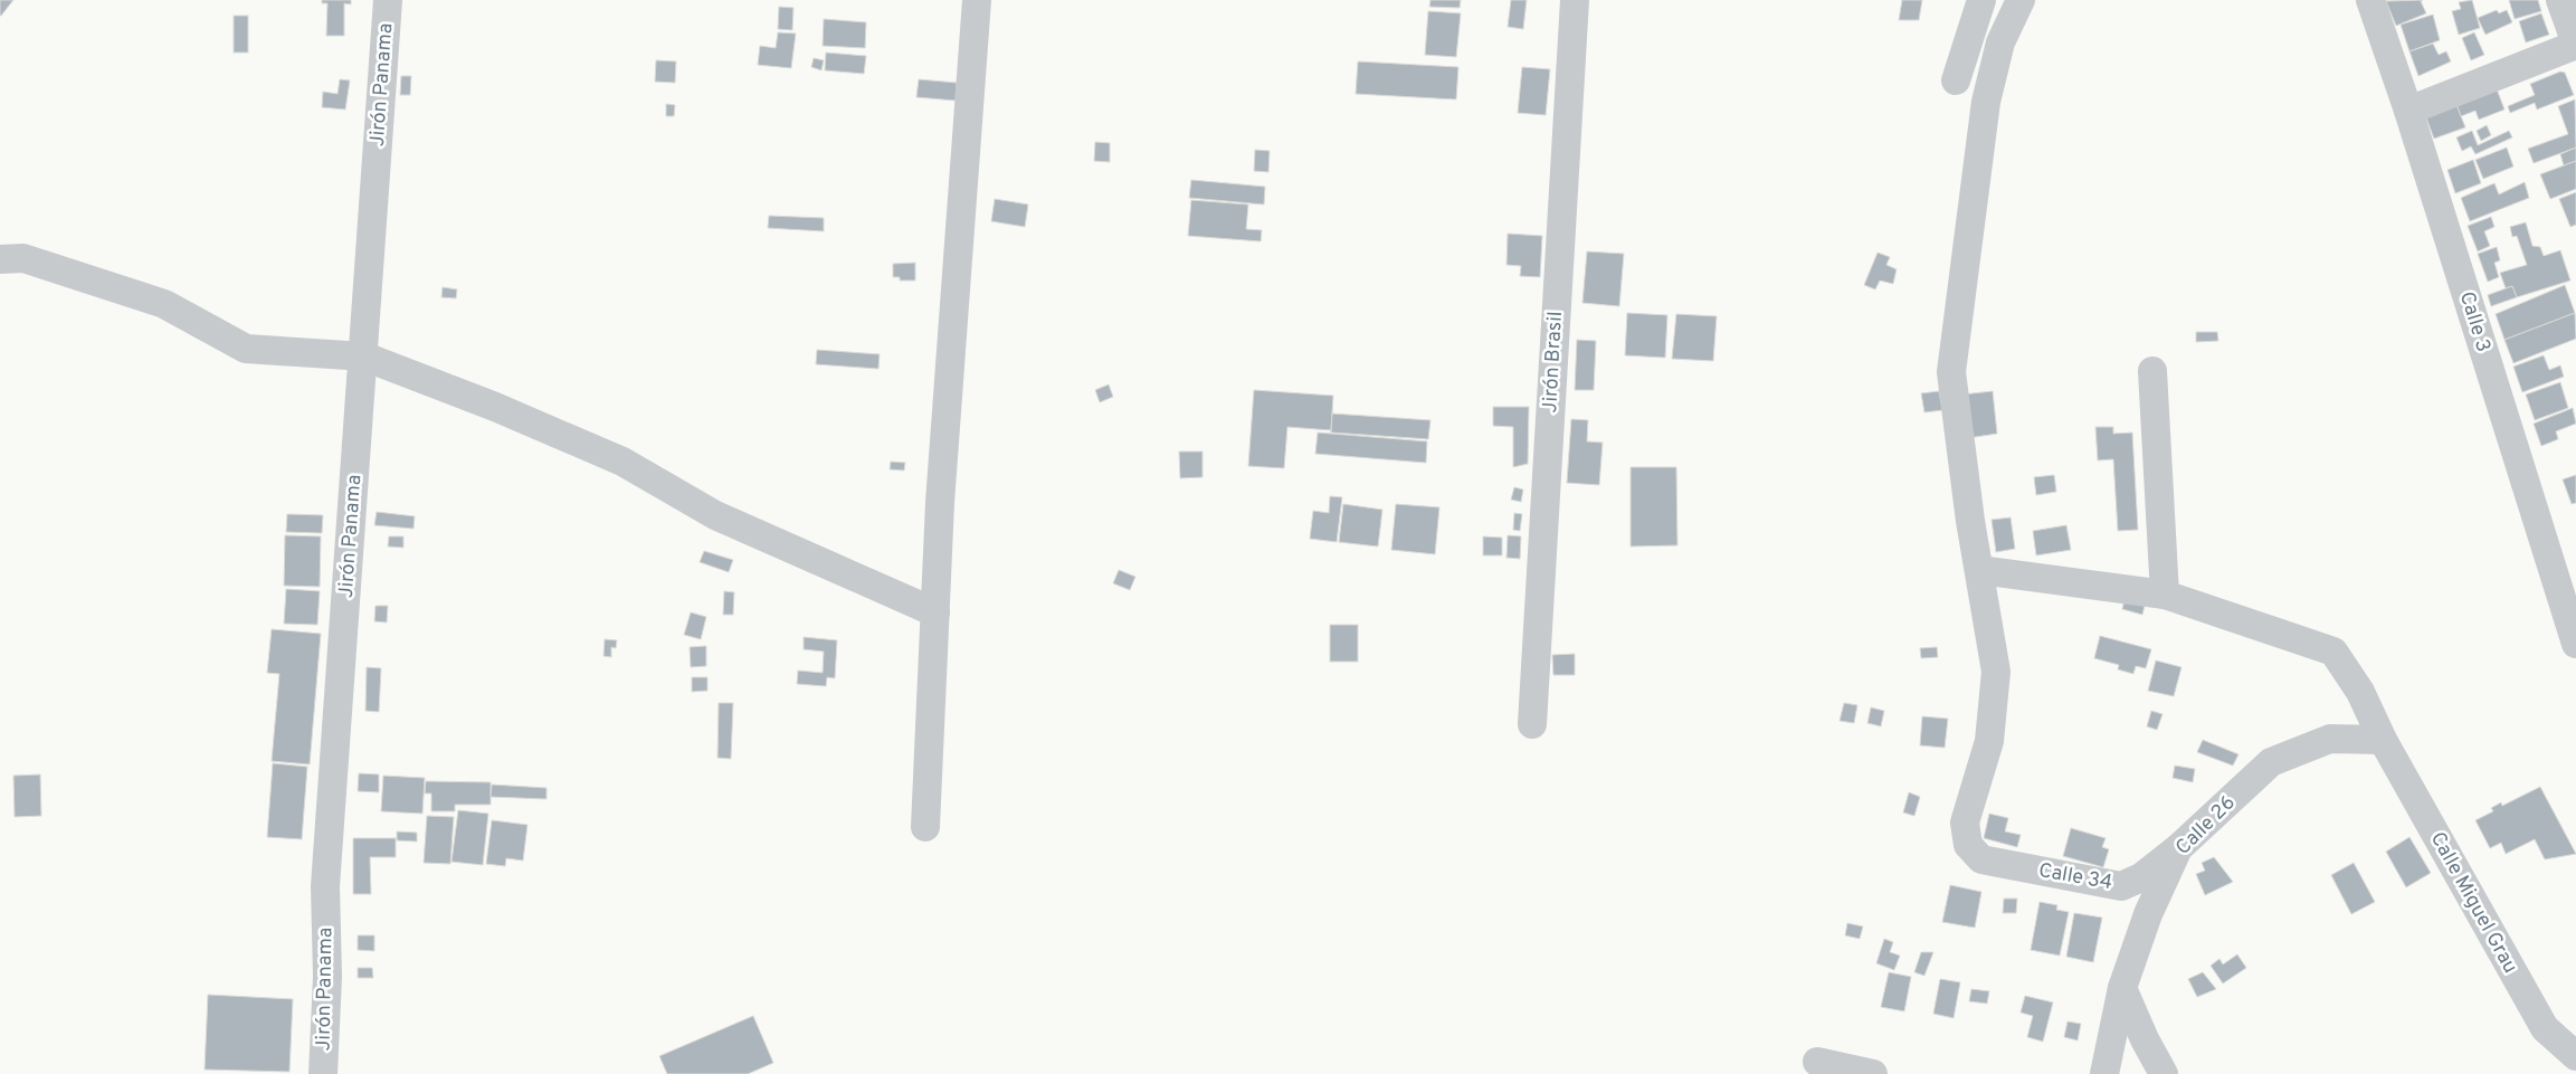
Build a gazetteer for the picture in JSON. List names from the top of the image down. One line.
{"streets":{"street":["Jirón Panama","Calle 3","Jirón Brasil","Calle 26","Calle 34","Calle Miguel Grau"]},"crossings":[["Calle 26","Calle 34"],["Calle 26","Calle Miguel Grau"],["Calle 34","Calle Miguel Grau"]]}
